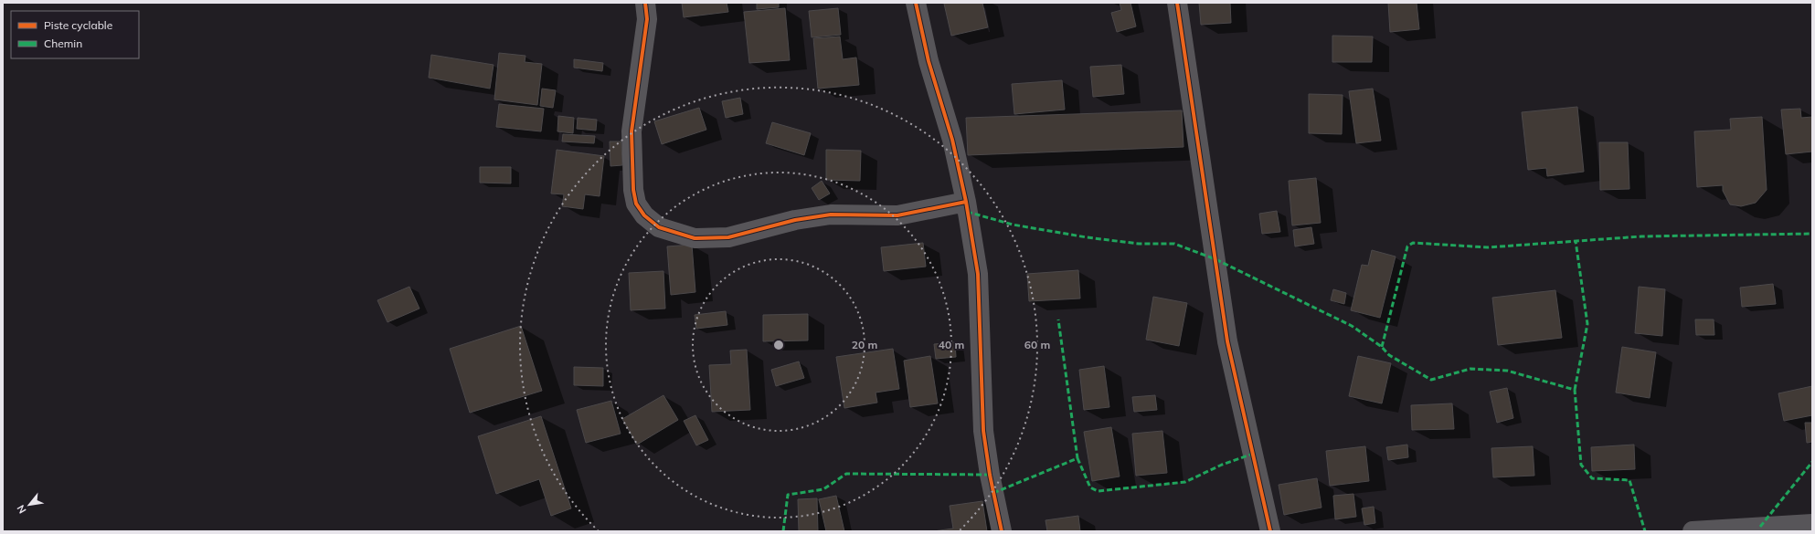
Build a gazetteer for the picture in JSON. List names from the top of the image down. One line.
{"legend":["Piste cyclable","Chemin"],"north":"bottom left","rings":["20 m","40 m","60 m"]}
